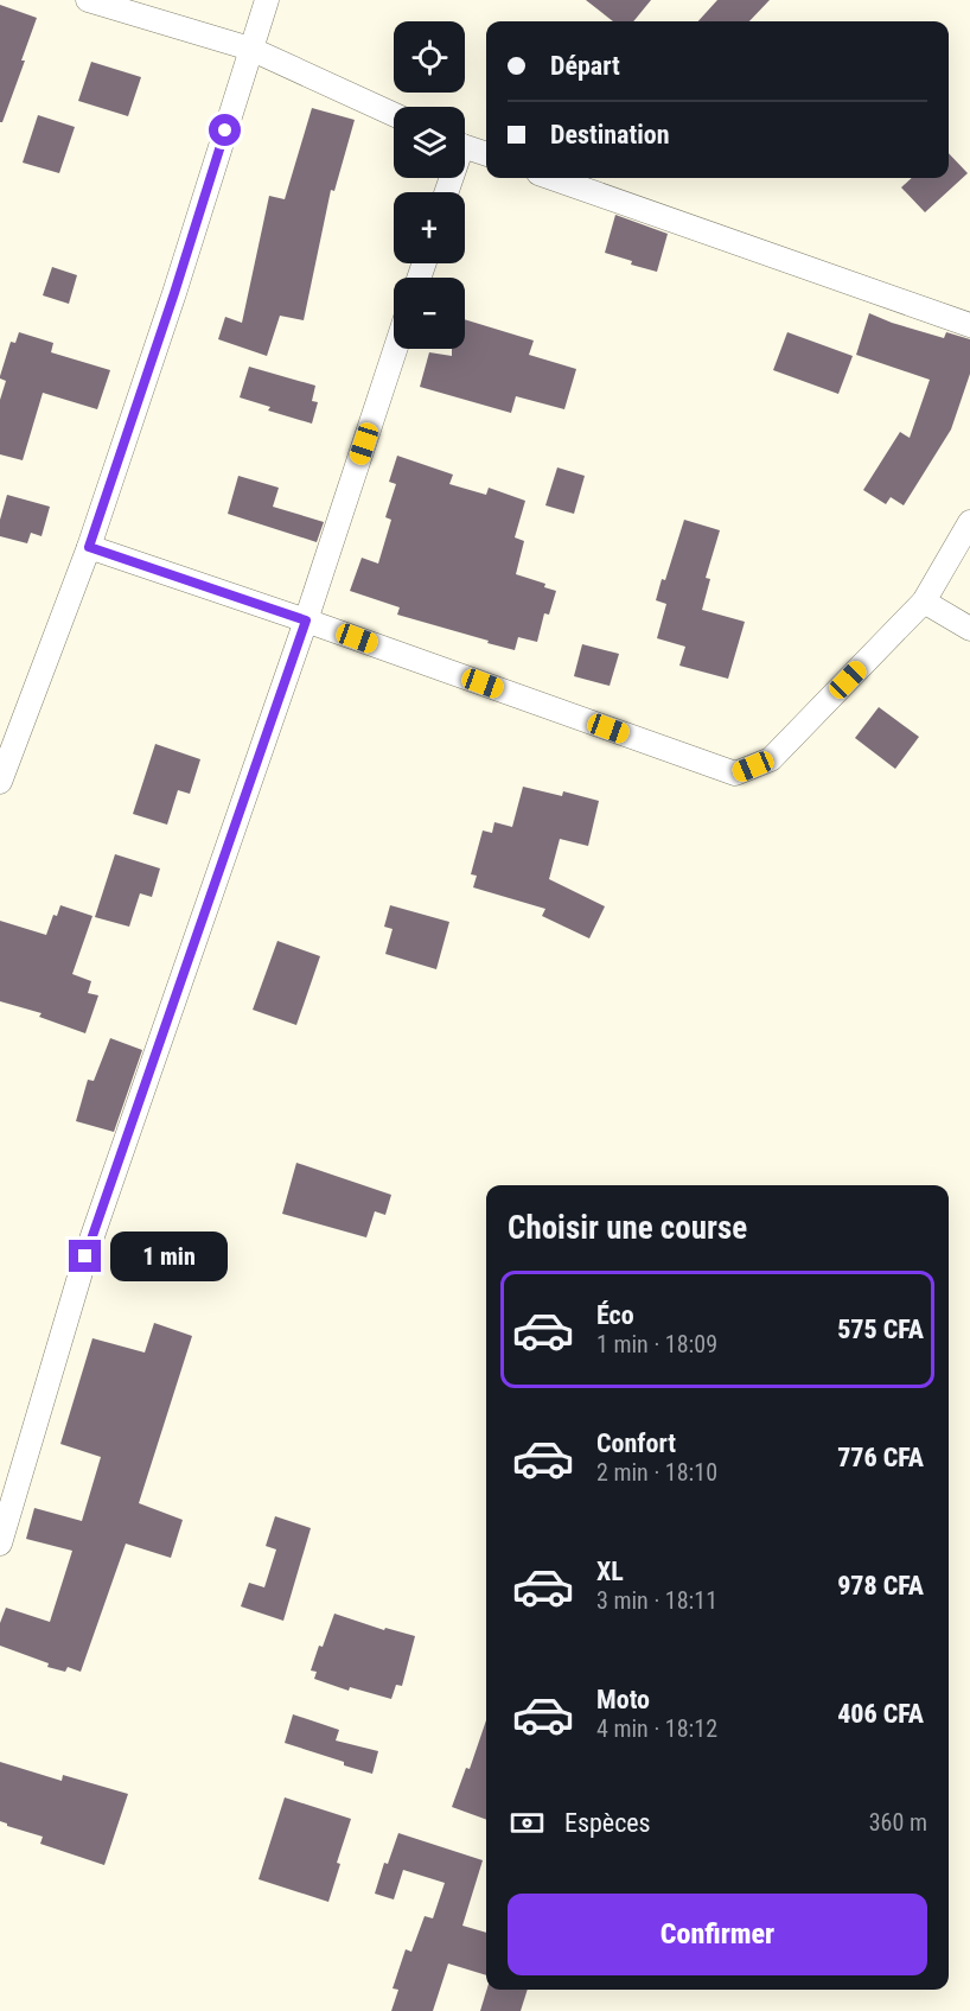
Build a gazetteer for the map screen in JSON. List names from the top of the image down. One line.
{"page":{"map_buttons":["+","−"],"banner":["Départ","Destination"],"heading":"Choisir une course","bubble":"1 min","list":[{"name":"Éco","note":"1 min · 18:09","value":"575 CFA"},{"name":"Confort","note":"2 min · 18:10","value":"776 CFA"},{"name":"XL","note":"3 min · 18:11","value":"978 CFA"},{"name":"Moto","note":"4 min · 18:12","value":"406 CFA"}],"pay":["Espèces","360 m"],"buttons":"Confirmer"}}
